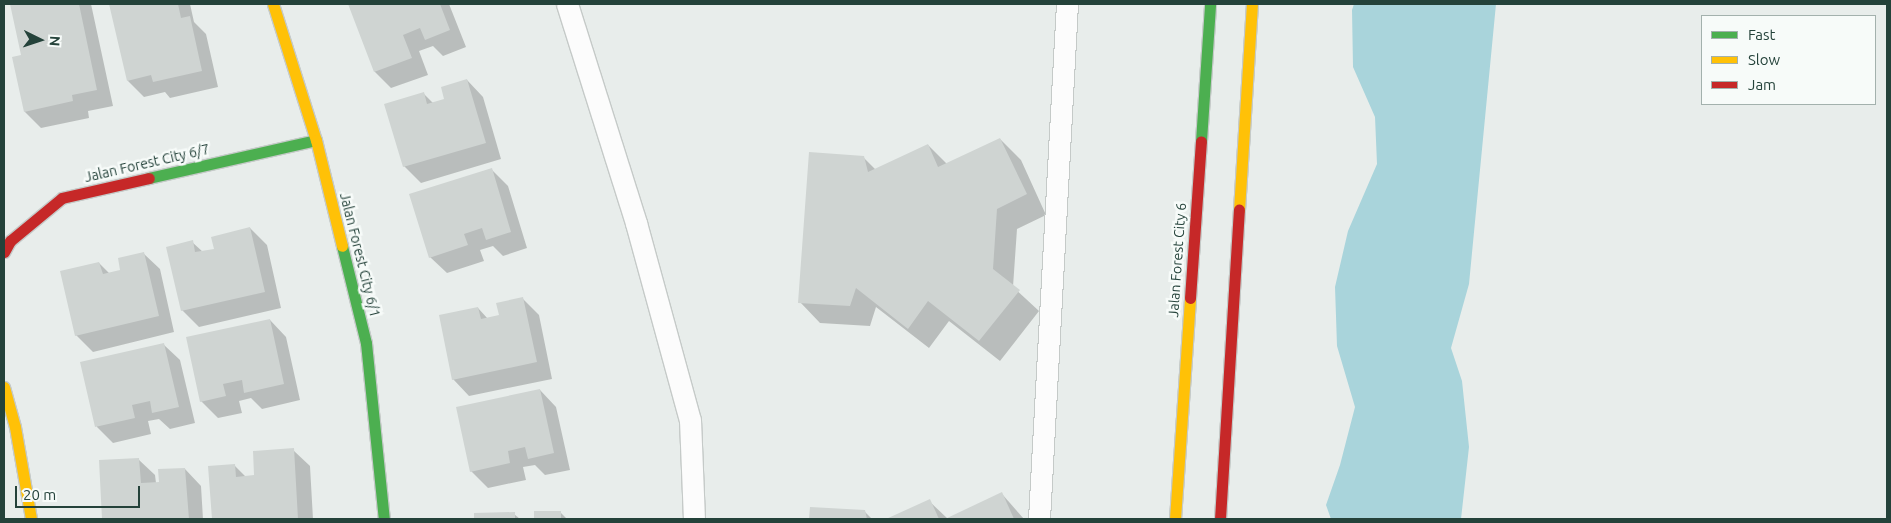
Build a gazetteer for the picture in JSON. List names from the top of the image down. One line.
{"streets":{"street":["Jalan Forest City 6/7","Jalan Forest City 6/1","Jalan Forest City 6"]},"crossings":[["Jalan Forest City 6/7","Jalan Forest City 6/1"]],"legend":["Fast","Slow","Jam"],"scale_bar":"20 m","north":"right"}
